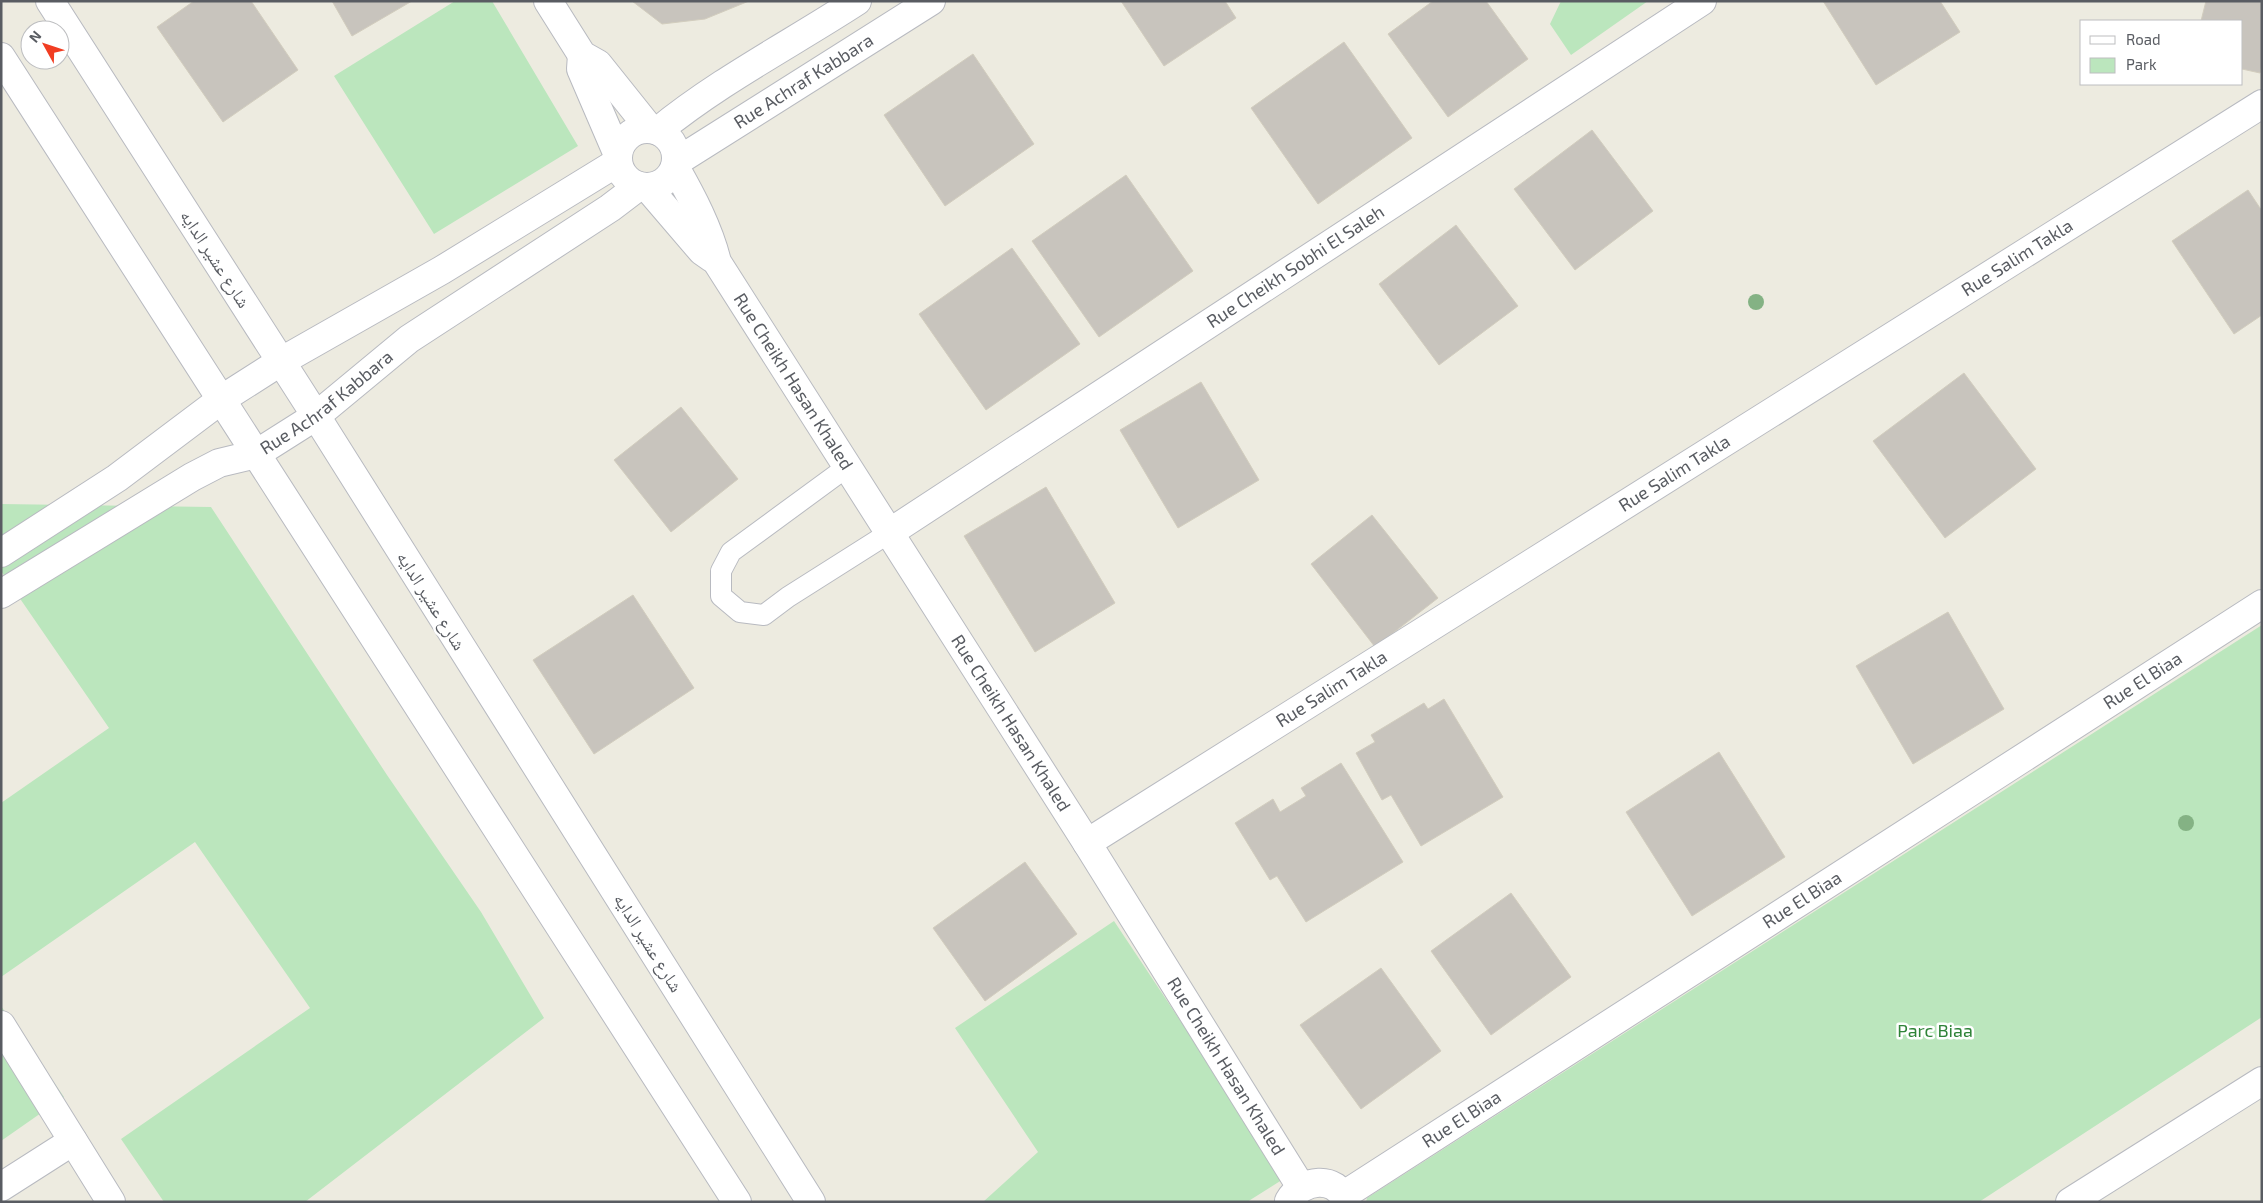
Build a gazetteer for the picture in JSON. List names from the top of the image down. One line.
{"streets":{"street":["Rue Achraf Kabbara","Rue Salim Takla","شارع عشير الدايه","Rue Cheikh Sobhi El Saleh","Rue Cheikh Hasan Khaled","Rue El Biaa"]},"crossings":[["Rue Achraf Kabbara","شارع عشير الدايه"],["Rue Achraf Kabbara","Rue Cheikh Hasan Khaled"],["Rue Salim Takla","Rue Cheikh Hasan Khaled"],["Rue Cheikh Sobhi El Saleh","Rue Cheikh Hasan Khaled"]],"parks":["Parc Biaa"],"legend":["Road","Park"],"north":"top left"}
